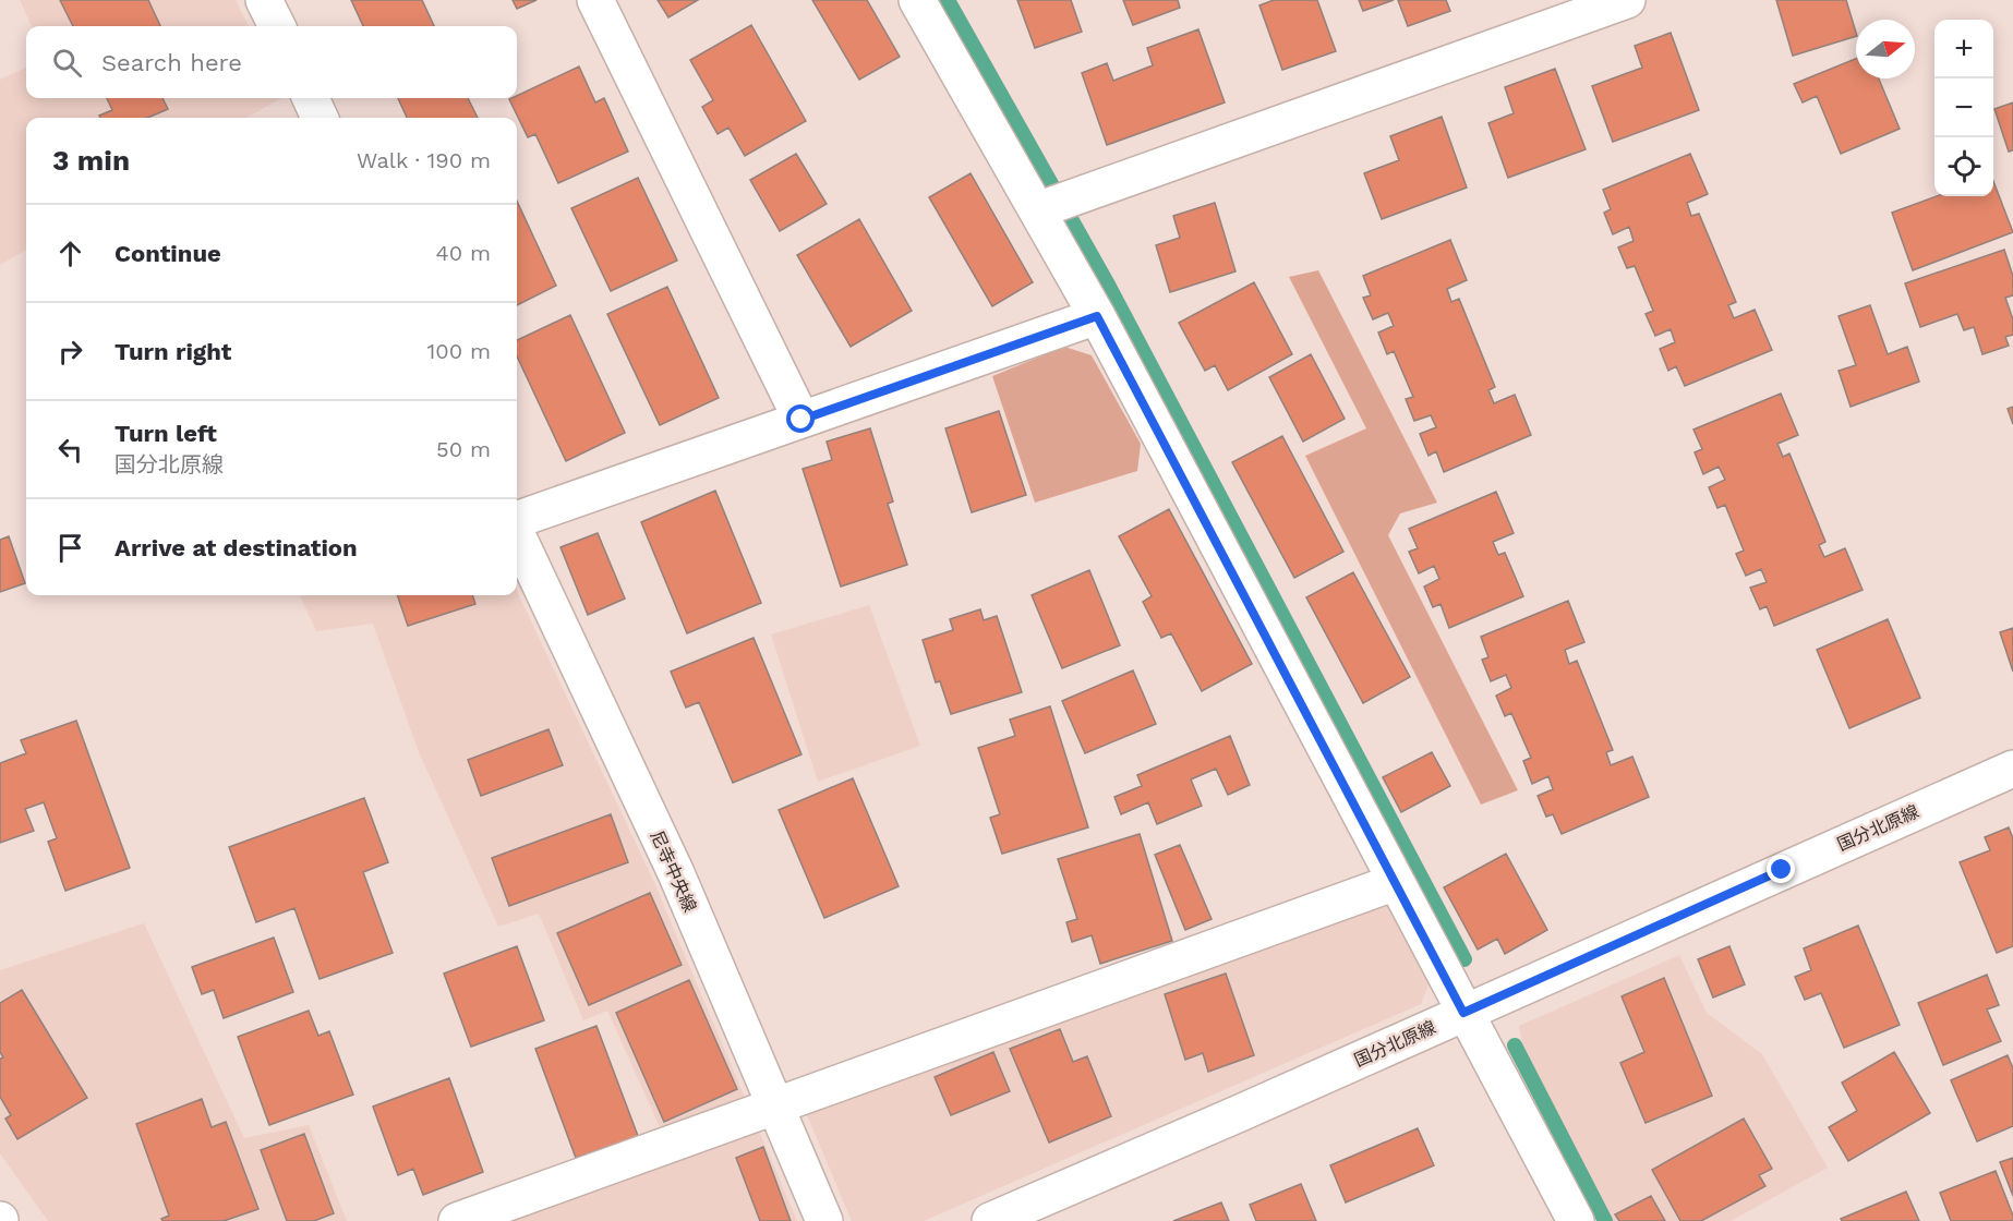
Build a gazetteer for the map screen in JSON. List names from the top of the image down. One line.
{"streets":{"street":["国分北原線","尼寺中央線"]},"north":"right","page":{"map_buttons":["+","−"],"search":"Search here","heading":["3 min","Walk · 190 m"],"list":[["Continue","40 m"],["Turn right","100 m"],["Turn left","国分北原線","50 m"],"Arrive at destination"]}}
